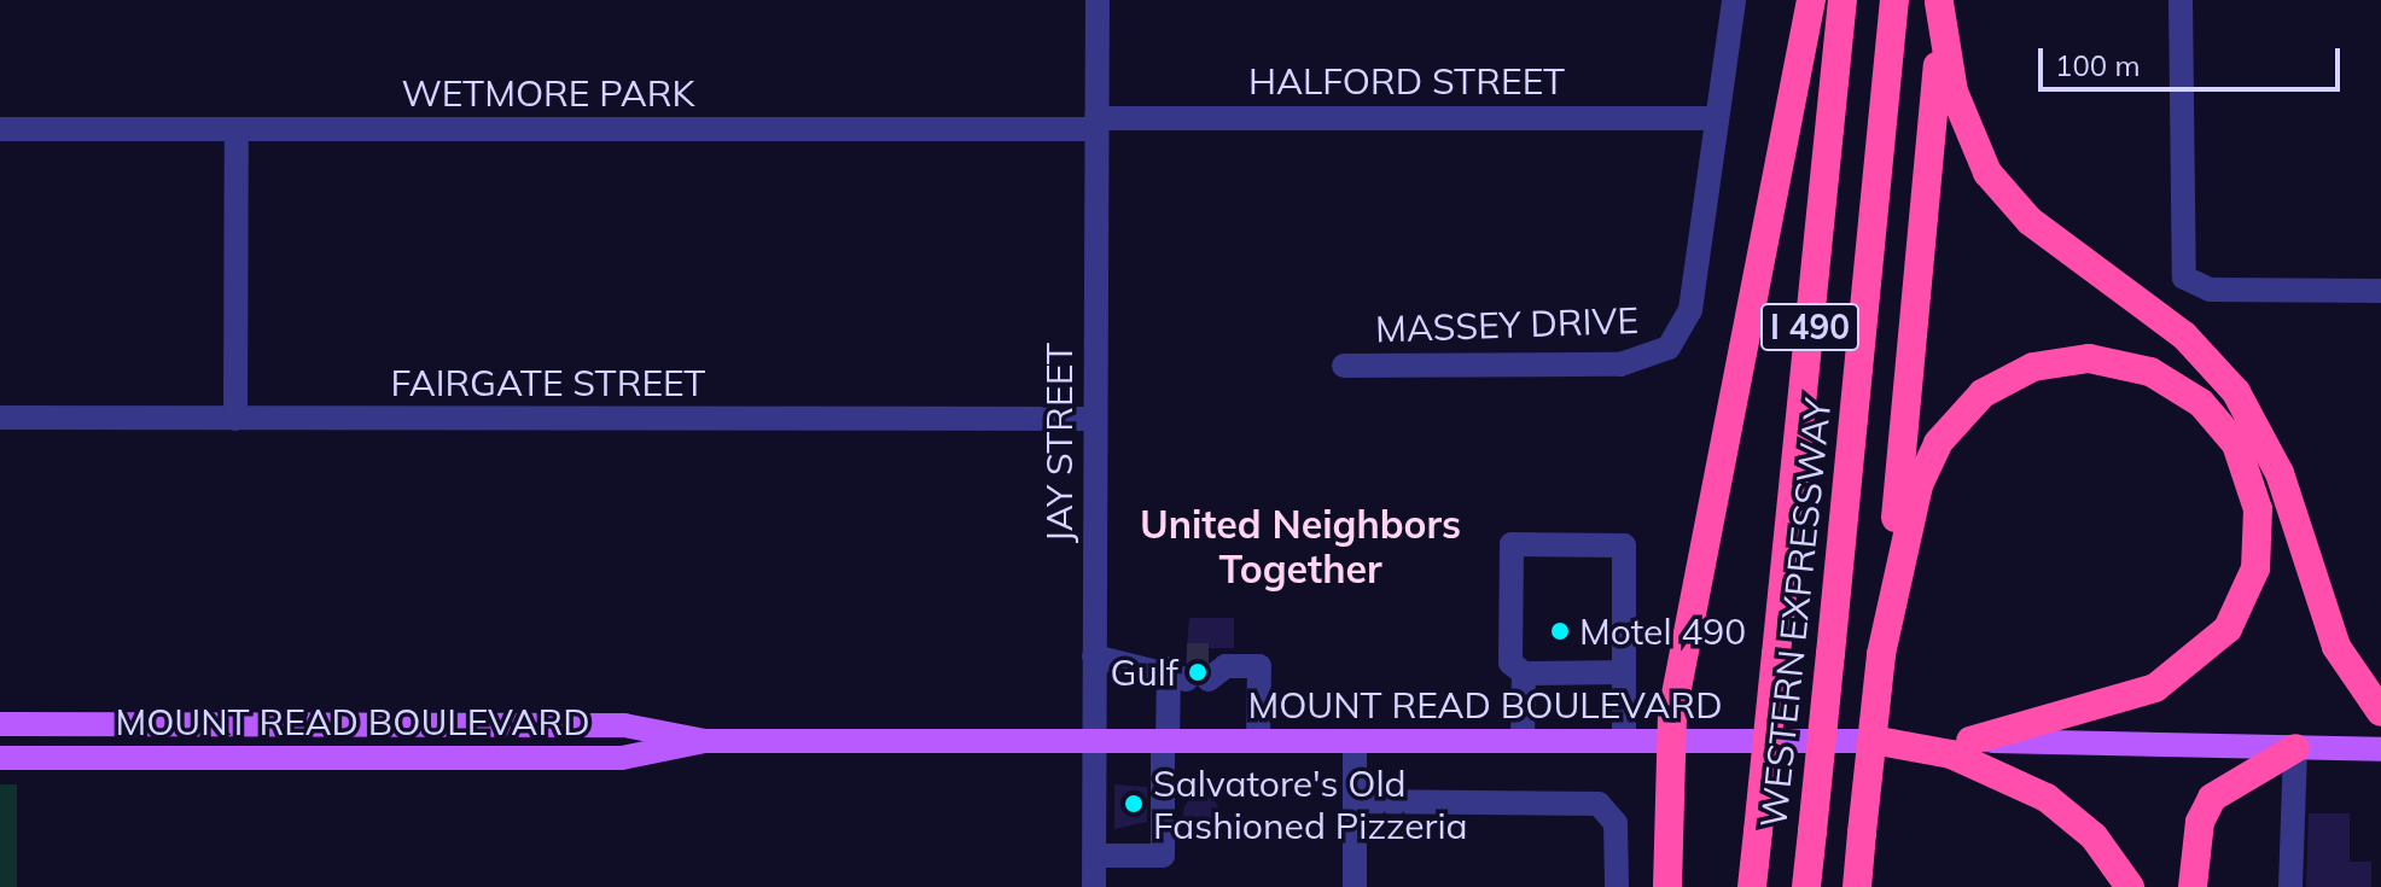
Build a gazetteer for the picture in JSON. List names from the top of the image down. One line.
{"streets":{"highway":["I 490","WESTERN EXPRESSWAY"],"main road":["MOUNT READ BOULEVARD"],"street":["HALFORD STREET","WETMORE PARK","MASSEY DRIVE","FAIRGATE STREET","JAY STREET"]},"crossings":[["HALFORD STREET","WETMORE PARK"],["HALFORD STREET","MASSEY DRIVE"],["HALFORD STREET","JAY STREET"],["WETMORE PARK","JAY STREET"],["FAIRGATE STREET","JAY STREET"],["JAY STREET","MOUNT READ BOULEVARD"]],"districts":["United Neighbors Together"],"places":["Motel 490","Gulf","Salvatore's Old Fashioned Pizzeria"],"scale_bar":"100 m"}
